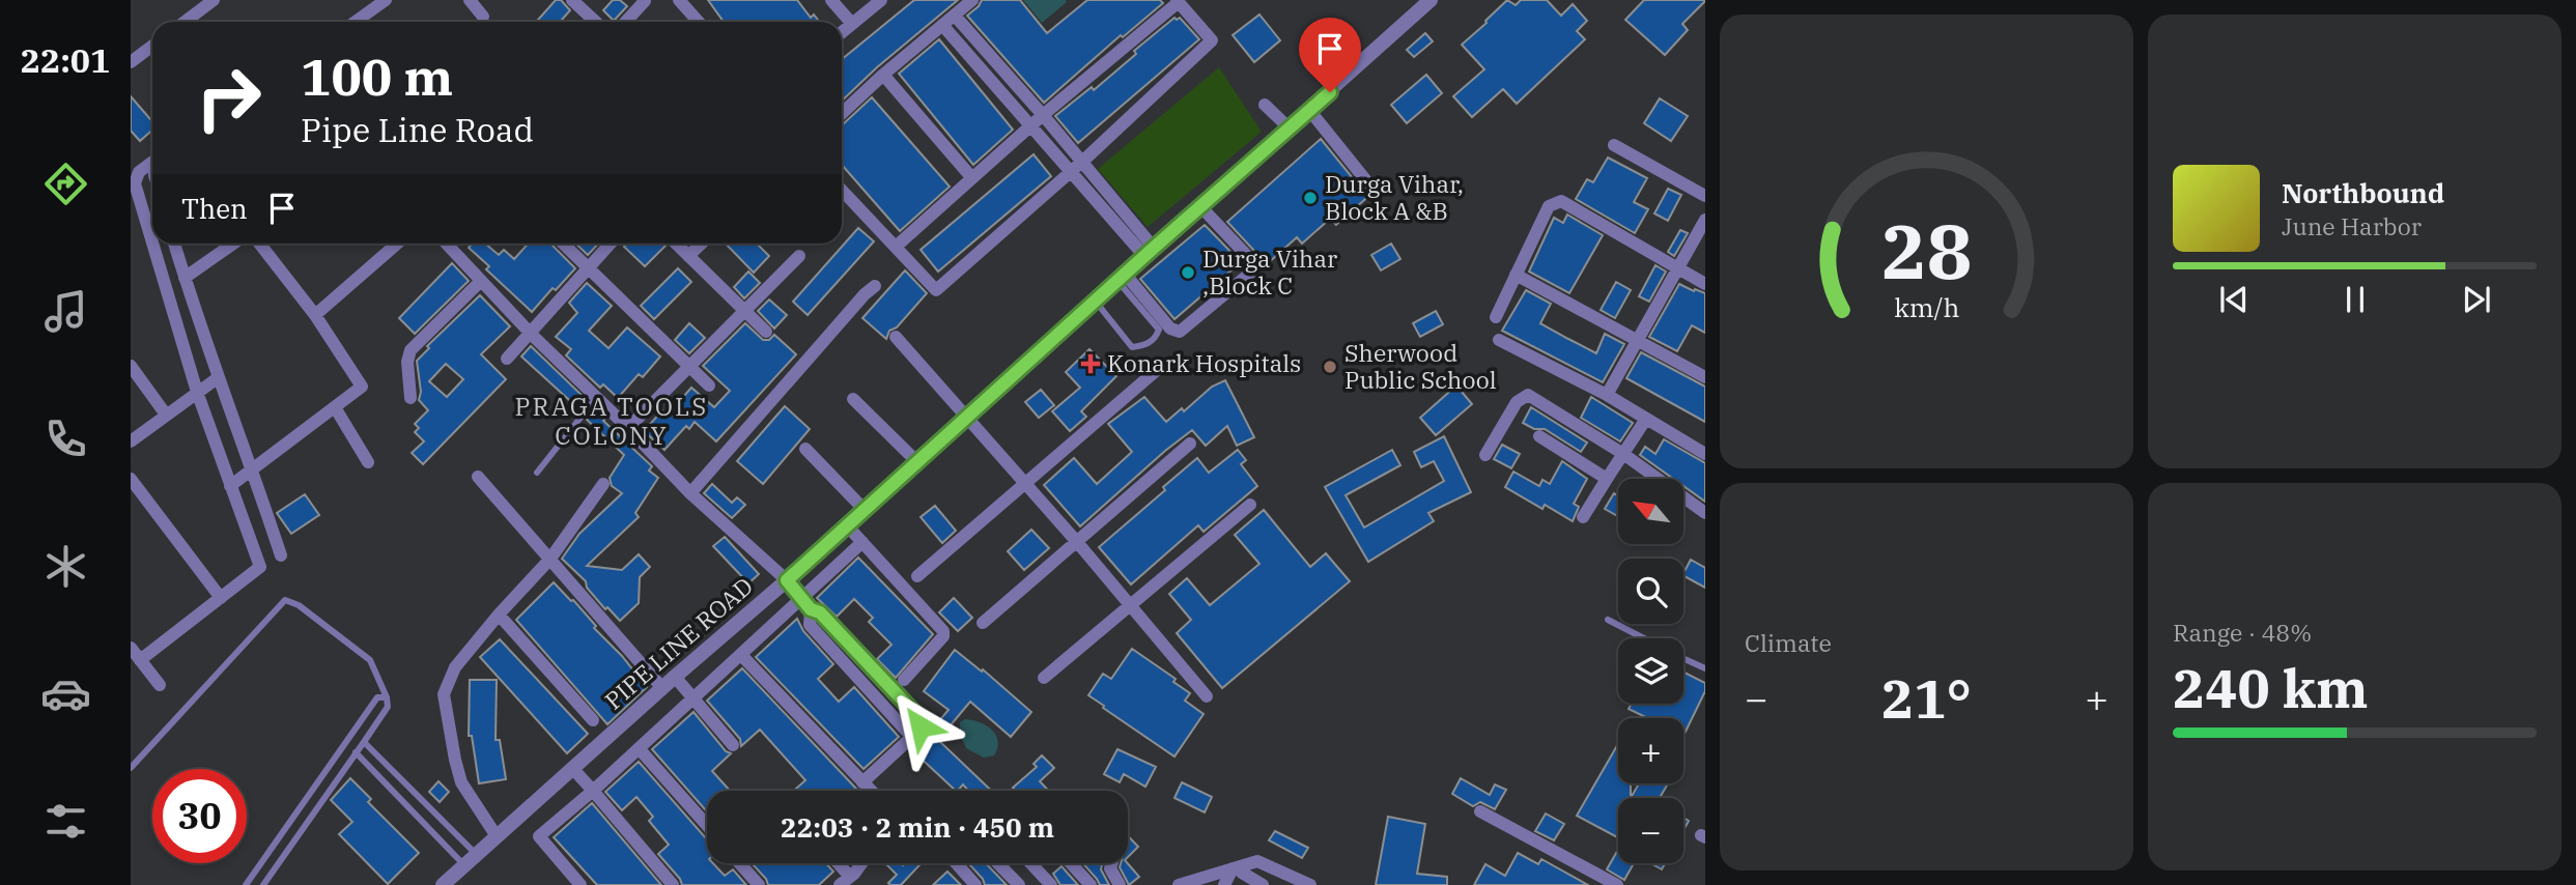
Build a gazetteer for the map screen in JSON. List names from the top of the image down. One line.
{"streets":{"street":["PIPE LINE ROAD"]},"districts":["PRAGA TOOLS COLONY"],"places":{"other":["Durga Vihar, Block A &B","Durga Vihar ,Block C","Sherwood Public School"],"health":["Konark Hospitals"]},"north":"top left","page":{"tabs":"22:01","turn":["100 m","Pipe Line Road"],"song":["Northbound","June Harbor"],"then":"Then","map_buttons":["+","−"],"tile":["Climate",["Range · 48%","240 km"]],"heat":["−","21°","+"],"limit":"30","trip":"22:03 · 2 min · 450 m","gauge":["28","km/h"]}}
